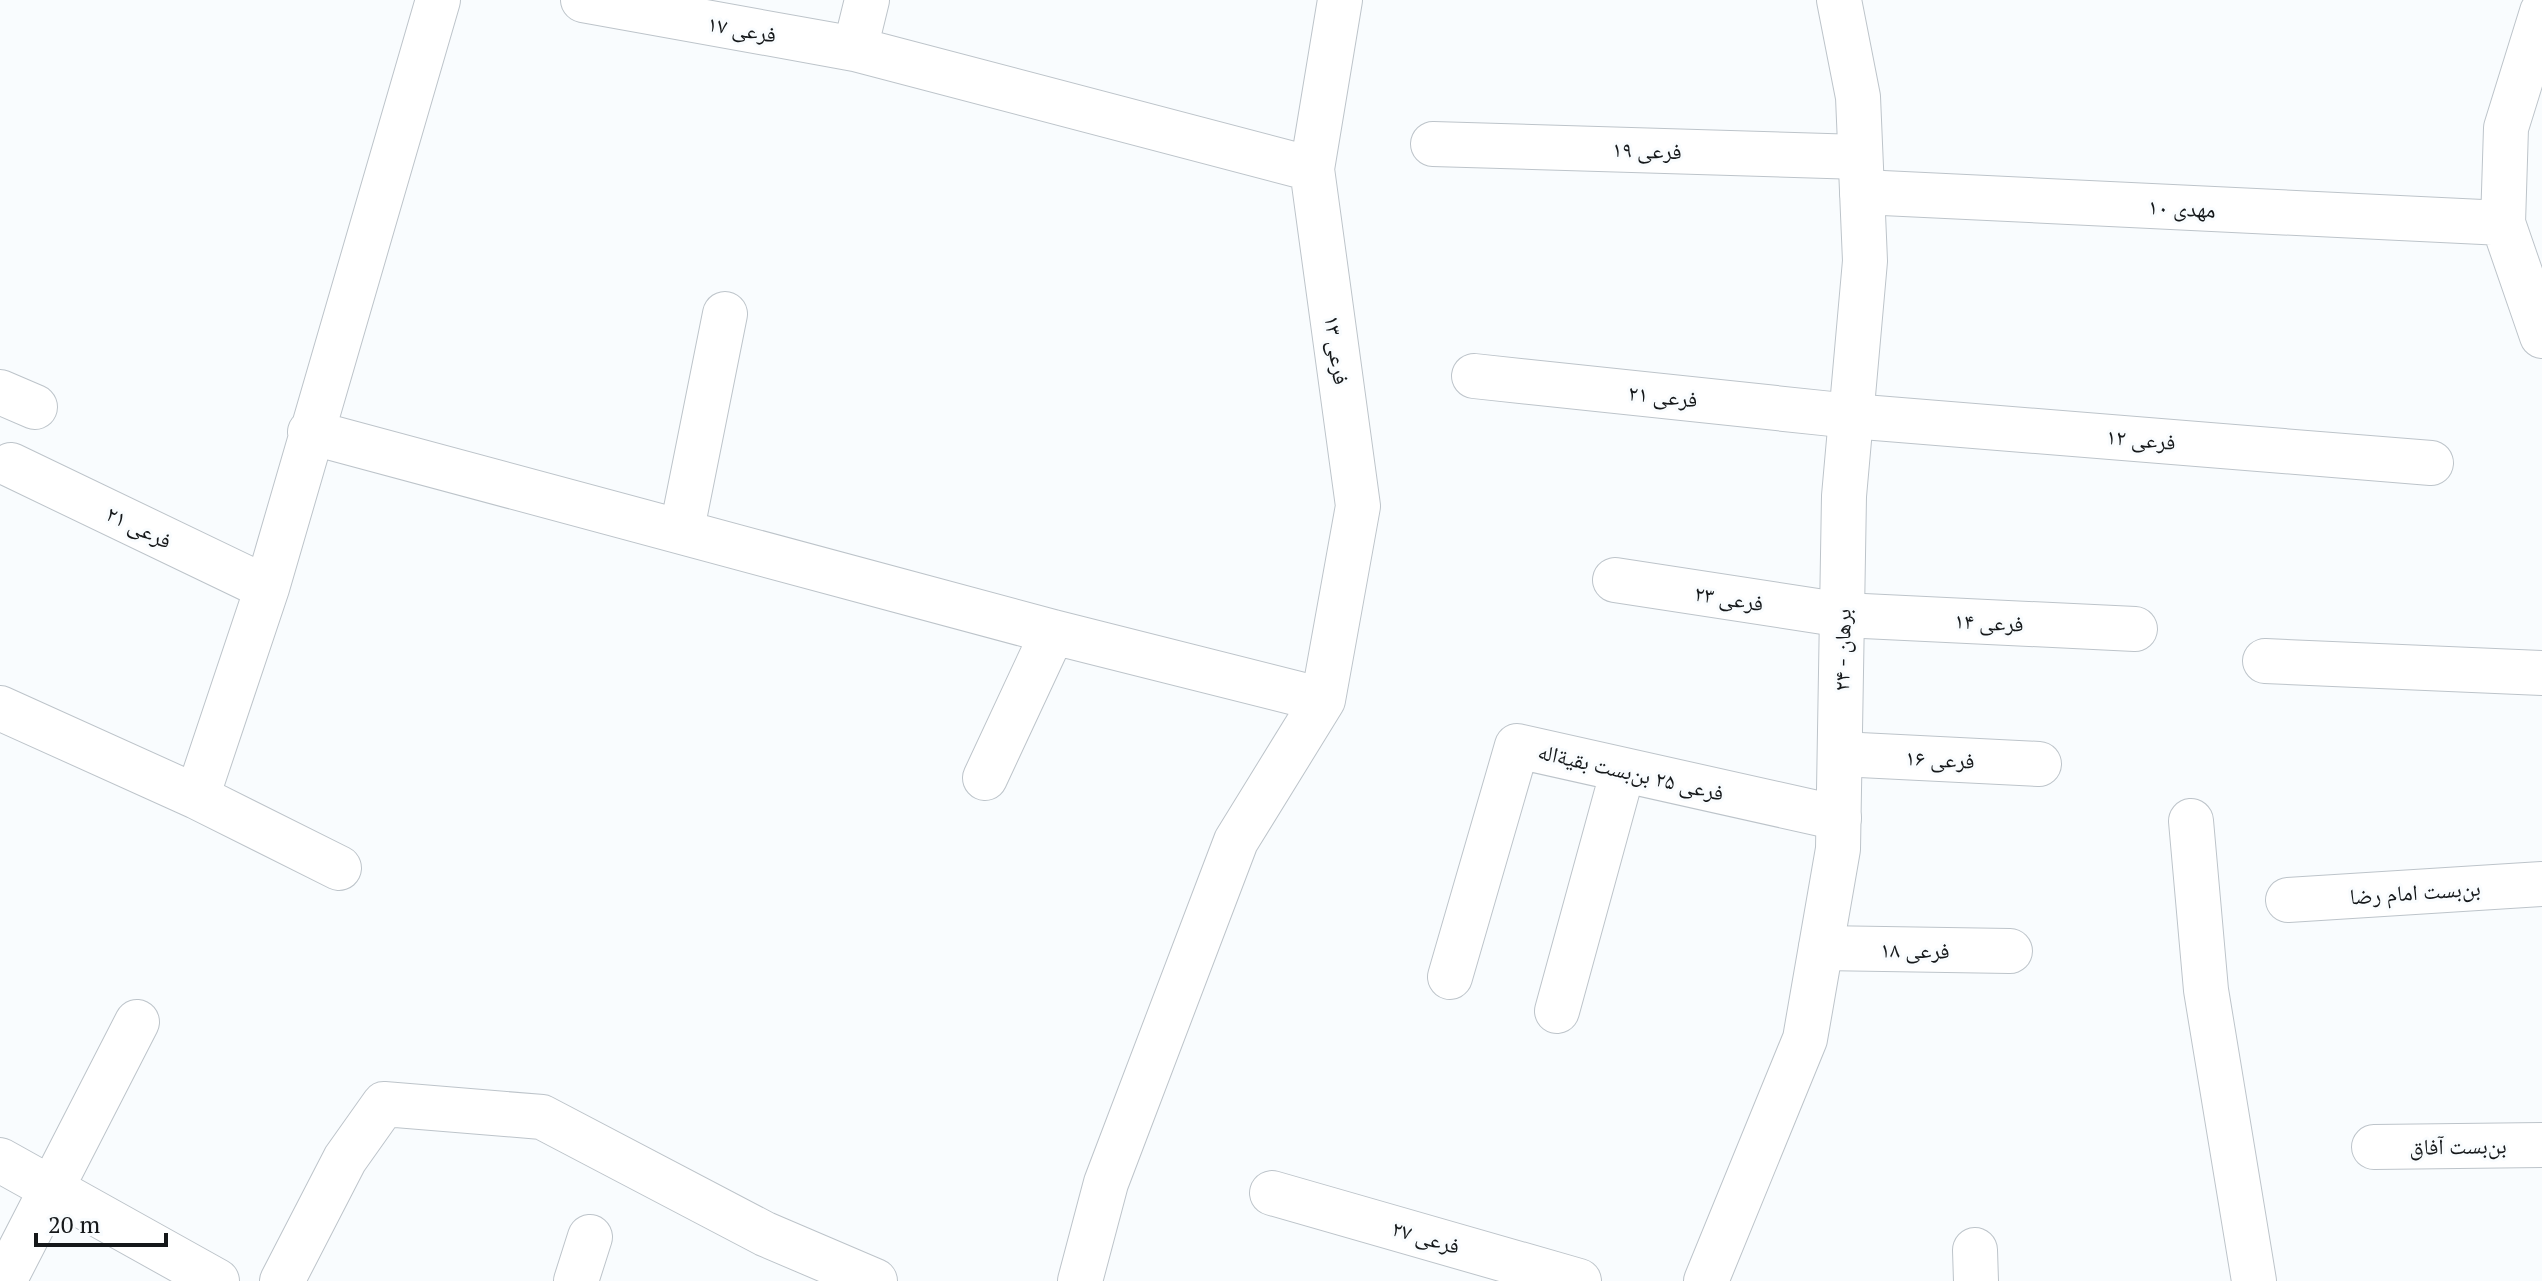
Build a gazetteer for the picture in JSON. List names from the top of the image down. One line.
{"streets":{"street":["فرعی ۱۷","فرعی ۱۹","۱۰ مهدی","فرعی ۱۳","فرعی ۲۱","فرعی ۱۲","فرعی ۲۳","فرعی ۱۴","۲۴ - برهان","فرعی ۱۶","فرعی ۲۵ بن‌بست بقیة‌اله","بن‌بست امام رضا","فرعی ۱۸","بن‌بست آفاق","فرعی ۲۷"]},"crossings":[["فرعی ۱۷","فرعی ۱۳"],["فرعی ۱۹","۱۰ مهدی"],["فرعی ۱۹","۲۴ - برهان"],["۱۰ مهدی","۲۴ - برهان"],["فرعی ۲۱","فرعی ۱۲"],["فرعی ۲۱","۲۴ - برهان"],["فرعی ۱۲","۲۴ - برهان"],["فرعی ۲۳","فرعی ۱۴"],["فرعی ۲۳","۲۴ - برهان"],["فرعی ۱۴","۲۴ - برهان"],["۲۴ - برهان","فرعی ۱۶"],["۲۴ - برهان","فرعی ۲۵ بن‌بست بقیة‌اله"],["۲۴ - برهان","فرعی ۱۸"]],"scale_bar":"20 m"}
